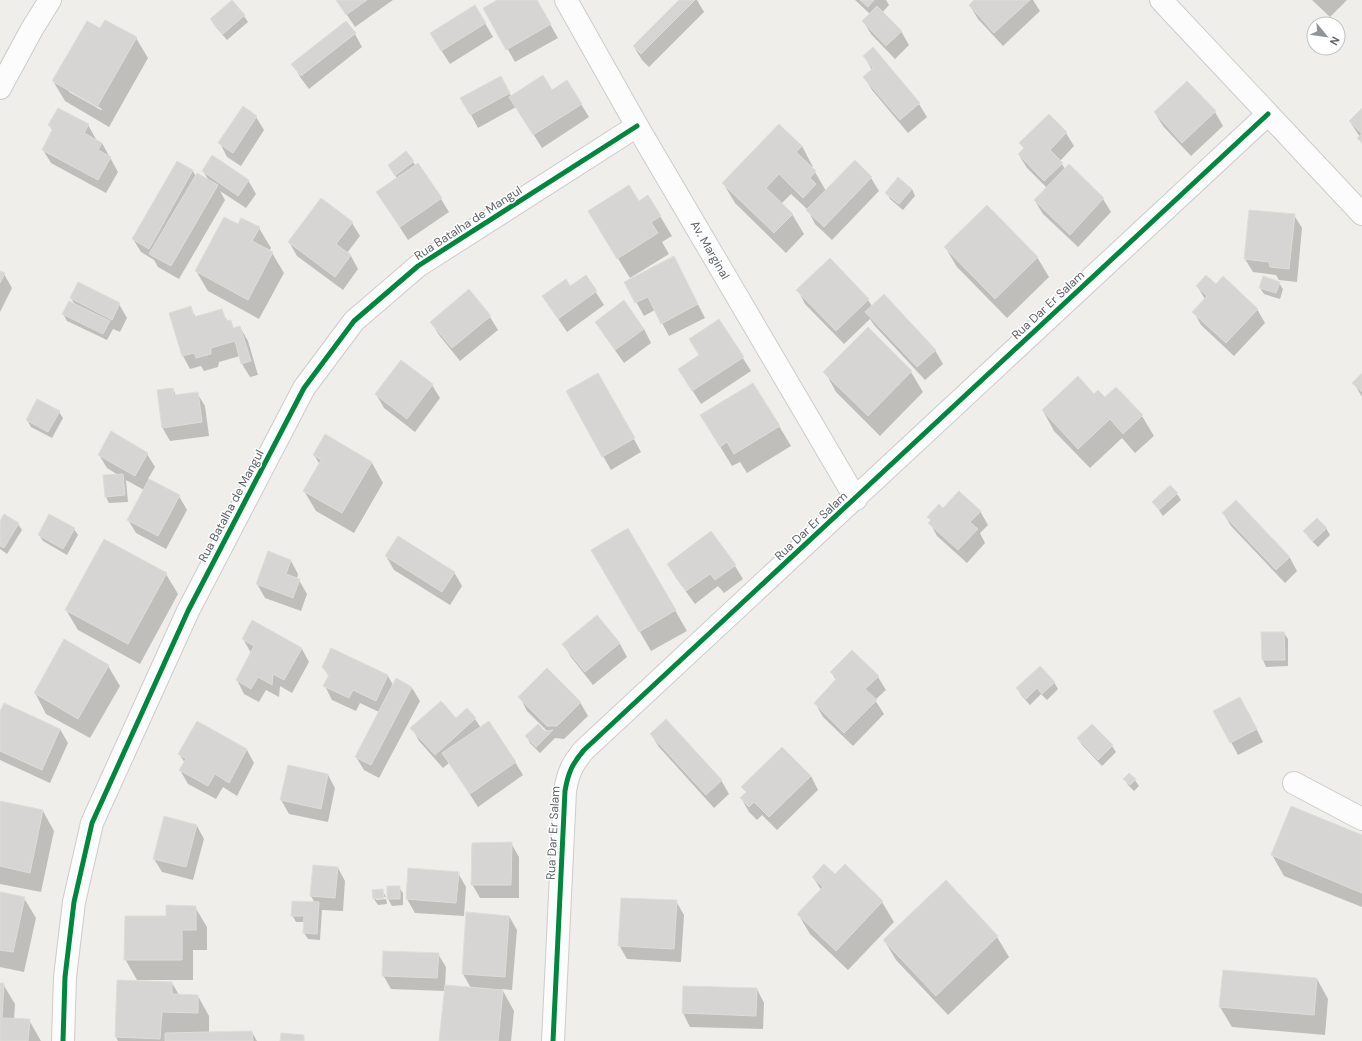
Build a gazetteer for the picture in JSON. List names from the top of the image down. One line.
{"streets":{"street":["Rua Batalha de Mangul","Av. Marginal","Rua Dar Er Salam"]},"crossings":[["Rua Batalha de Mangul","Av. Marginal"],["Av. Marginal","Rua Dar Er Salam"]],"north":"bottom right"}
